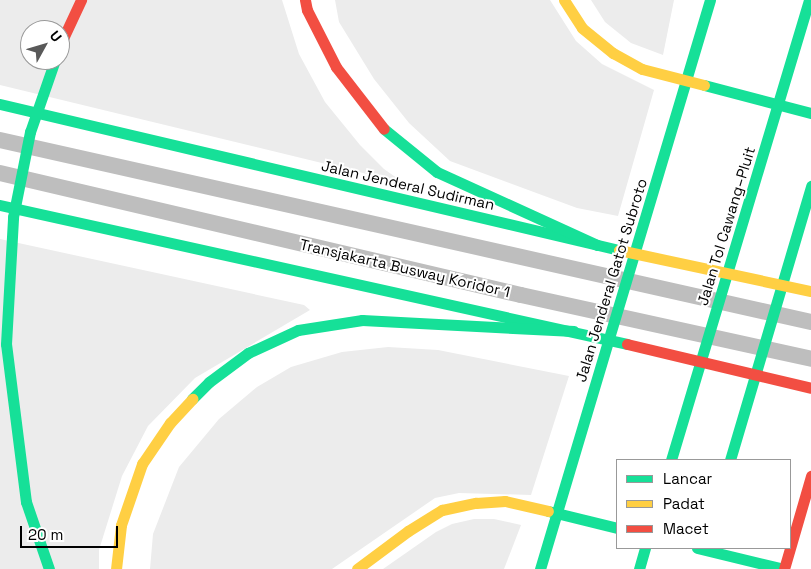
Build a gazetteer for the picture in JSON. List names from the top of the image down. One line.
{"streets":{"main road":["Jalan Jenderal Sudirman","Jalan Tol Cawang–Pluit","Jalan Jenderal Gatot Subroto"],"lane":["Transjakarta Busway Koridor 1"]},"legend":["Lancar","Padat","Macet"],"scale_bar":"20 m","north":"top right"}
